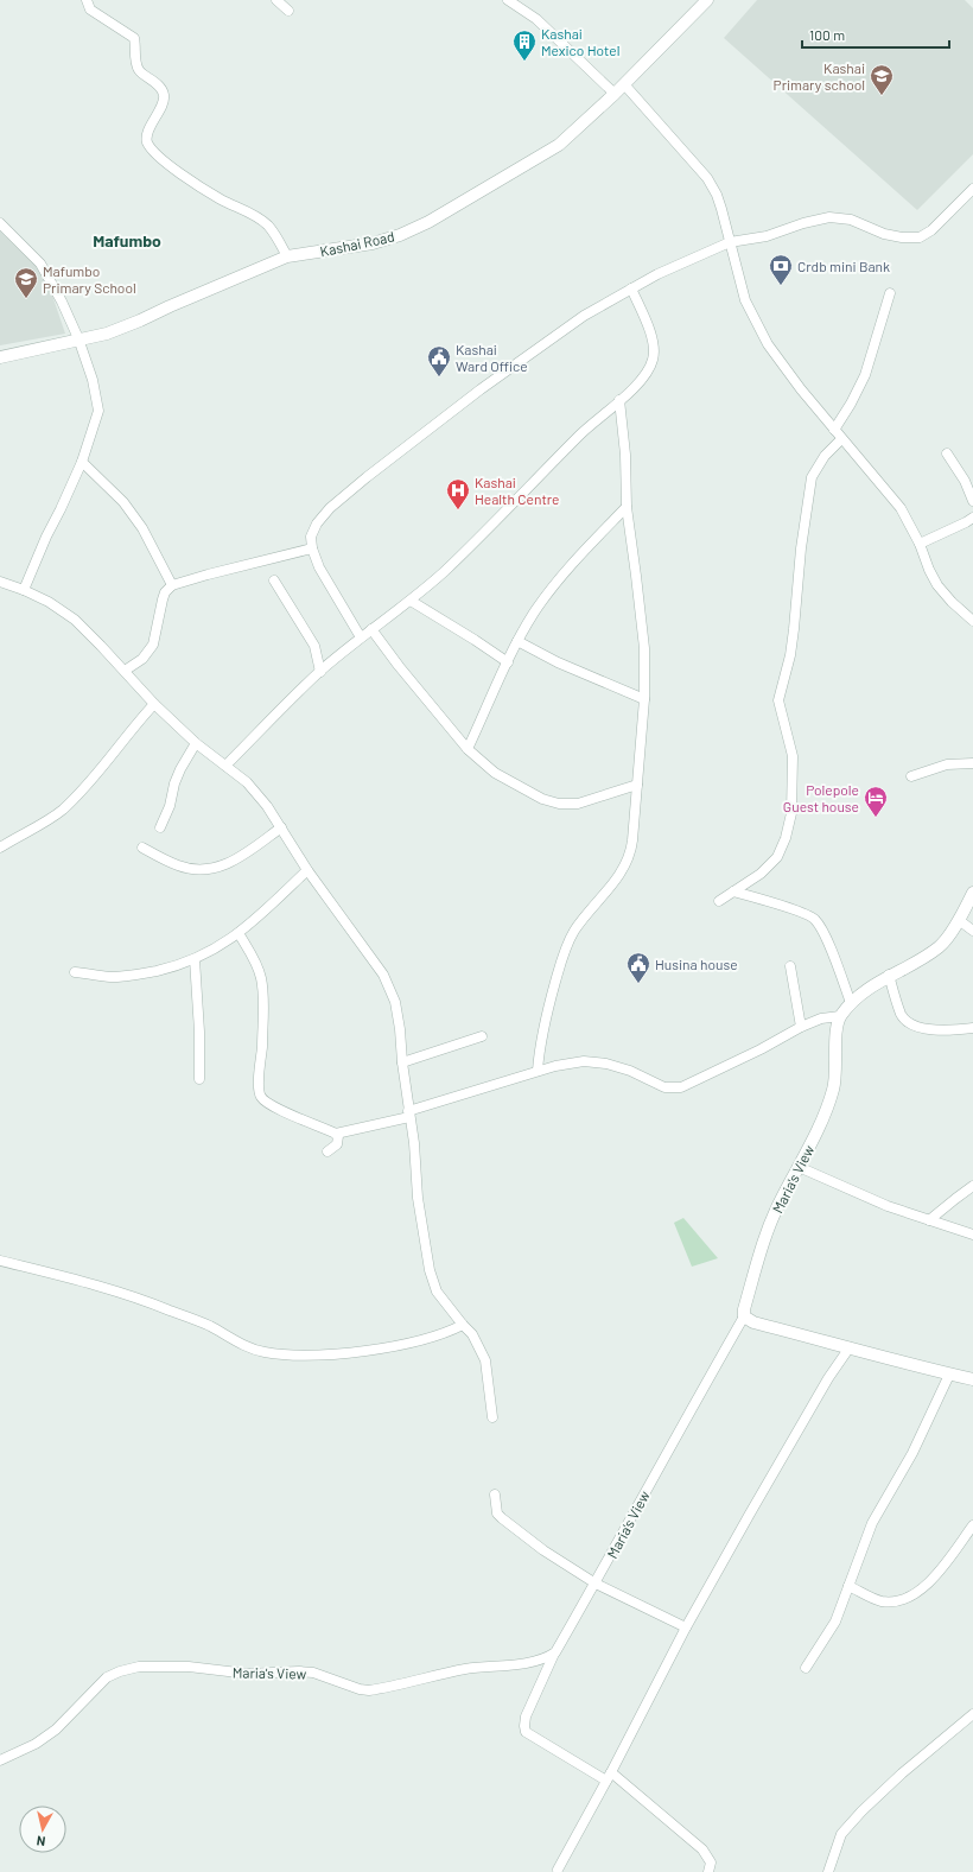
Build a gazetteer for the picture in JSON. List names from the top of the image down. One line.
{"streets":{"street":["Kashai Road","Maria's View"]},"districts":["Mafumbo"],"places":{"building":["Kashai Mexico Hotel"],"school or university":["Kashai Primary school","Mafumbo Primary School"],"bank":["Crdb mini Bank"],"public building":["Kashai Ward Office","Husina house"],"hospital":["Kashai Health Centre"],"hotel":["Polepole Guest house"]},"scale_bar":"100 m","north":"bottom"}
